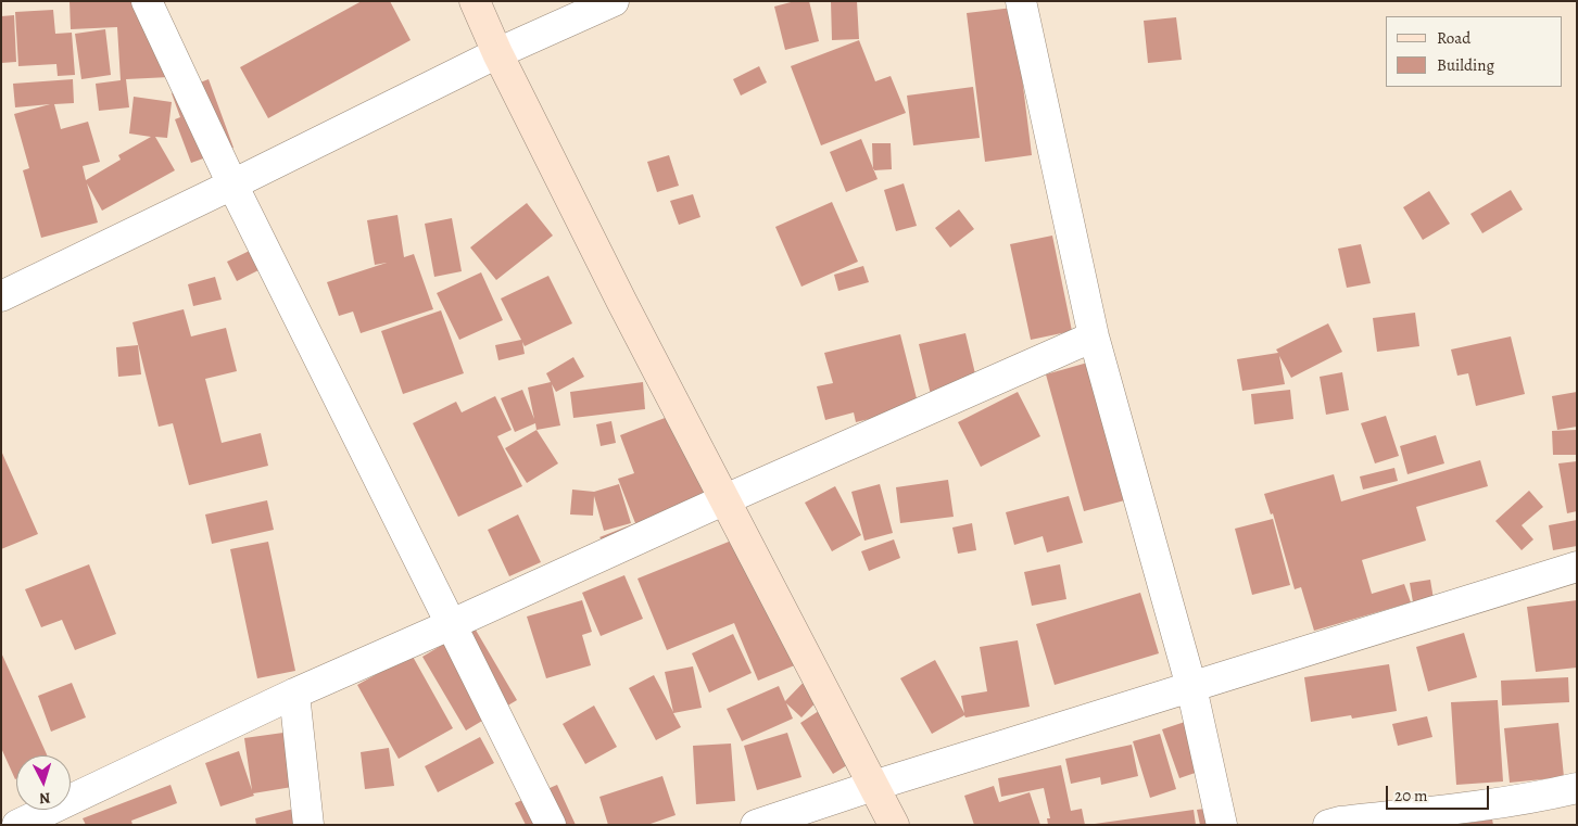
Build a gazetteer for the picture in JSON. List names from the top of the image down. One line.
{"legend":["Road","Building"],"scale_bar":"20 m","north":"bottom"}
